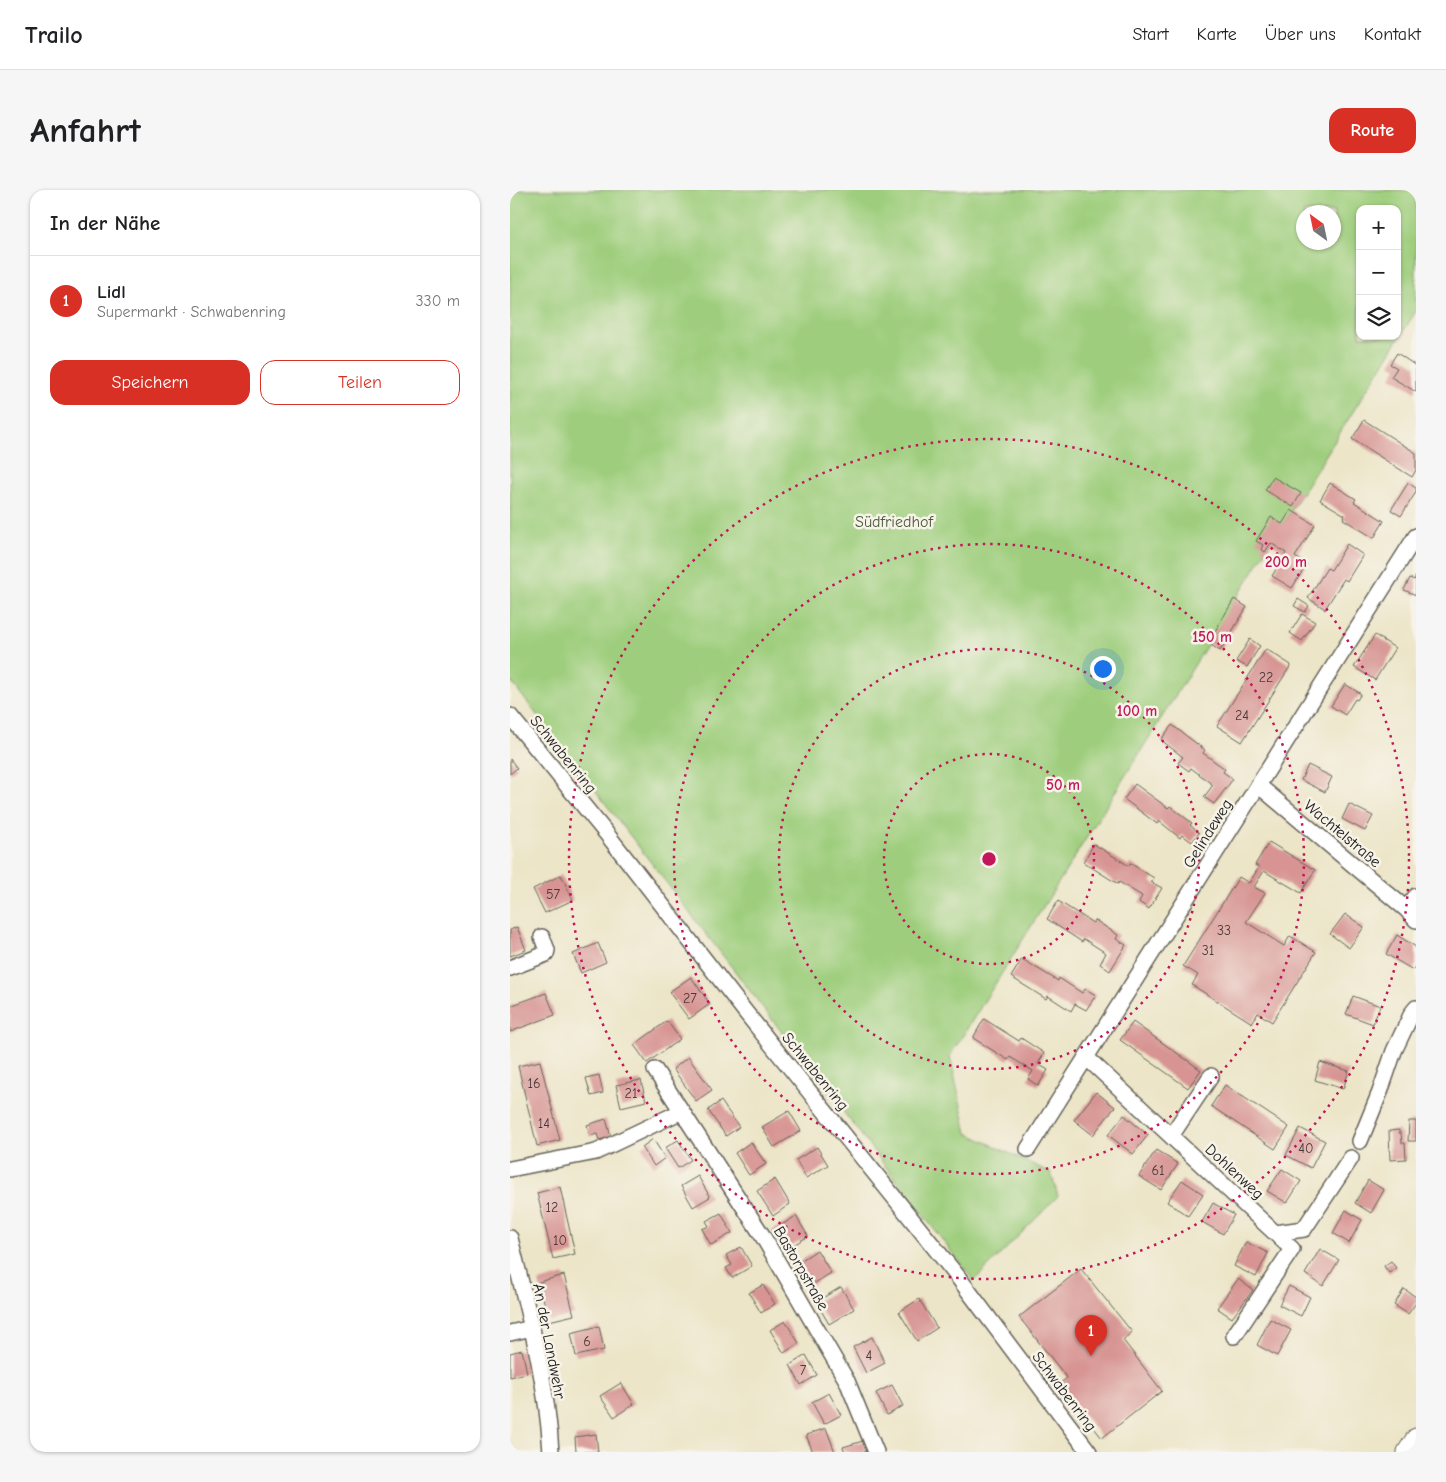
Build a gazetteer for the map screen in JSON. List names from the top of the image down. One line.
{"streets":{"street":["Schwabenring","Gelindeweg","Wachtelstraße","Dohlenweg","Bastorpstraße","An der Landwehr"]},"crossings":[["Gelindeweg","Wachtelstraße"],["Gelindeweg","Dohlenweg"]],"parks":["Südfriedhof"],"house_numbers":["22","24","57","33","31","27","16","21","14","40","61","12","10","6","4","7"],"north":"top left","page":{"header":"Trailo","nav":["Start","Karte","Über uns","Kontakt"],"buttons":["Route",["Speichern","Teilen"]],"title":"Anfahrt","heading":"In der Nähe","map_buttons":["+","−"],"list":[{"mark":"1","name":"Lidl","note":"Supermarkt · Schwabenring","value":"330 m"}],"pins":"1"},"rings":["200 m","150 m","100 m","50 m"]}
